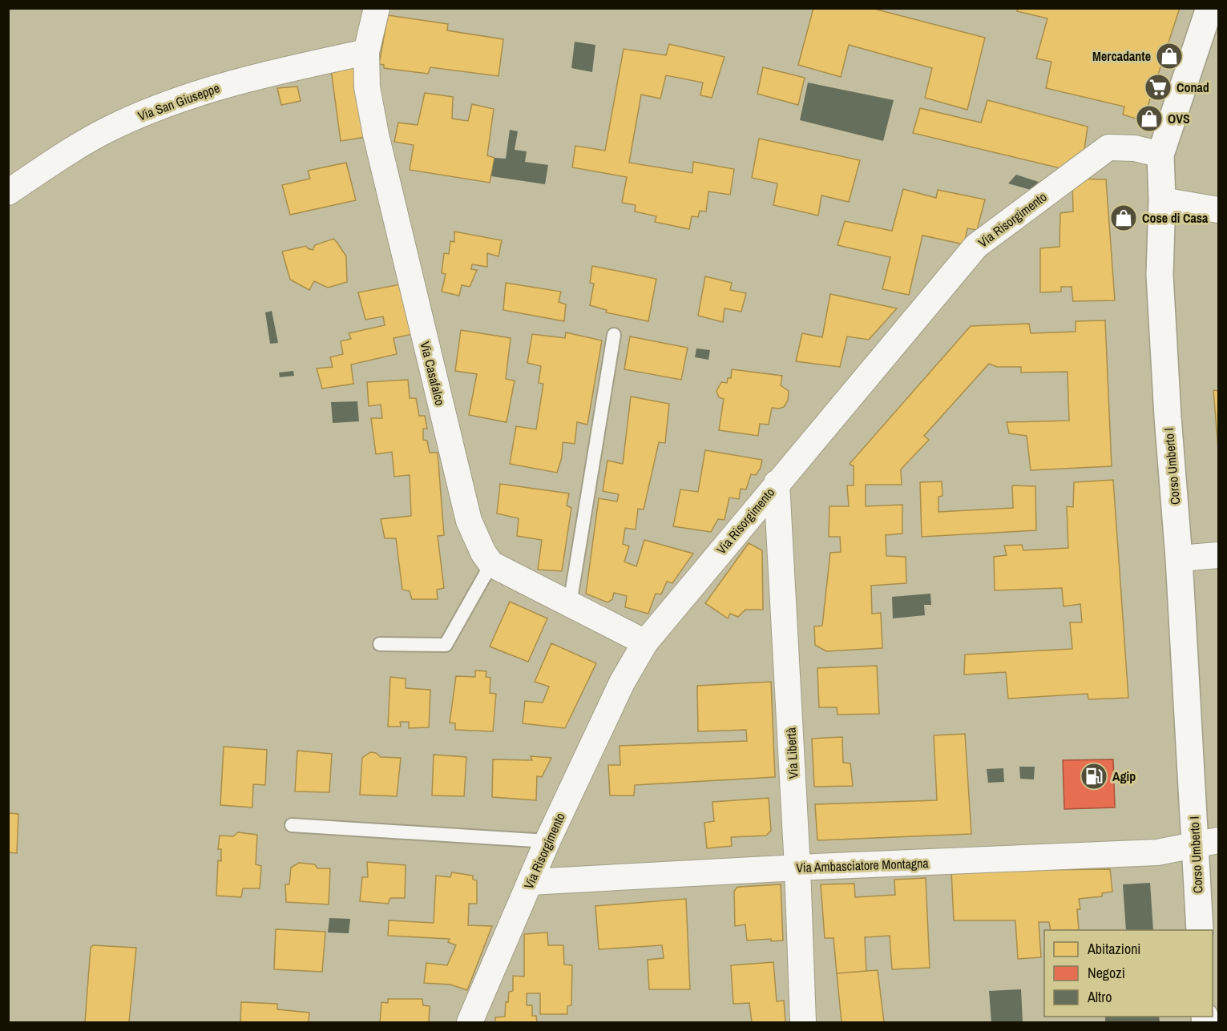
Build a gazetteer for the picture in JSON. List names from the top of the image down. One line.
{"streets":{"street":["Via San Giuseppe","Via Risorgimento","Via Casafalco","Corso Umberto I","Via Libertà","Via Ambasciatore Montagna"]},"crossings":[["Via San Giuseppe","Via Casafalco"],["Via Risorgimento","Corso Umberto I"],["Via Risorgimento","Via Libertà"],["Via Risorgimento","Via Ambasciatore Montagna"],["Corso Umberto I","Via Ambasciatore Montagna"],["Via Libertà","Via Ambasciatore Montagna"]],"places":{"shop":["Mercadante","OVS","Cose di Casa"],"supermarket":["Conad"],"fuel station":["Agip"]},"legend":["Abitazioni","Negozi","Altro"]}
